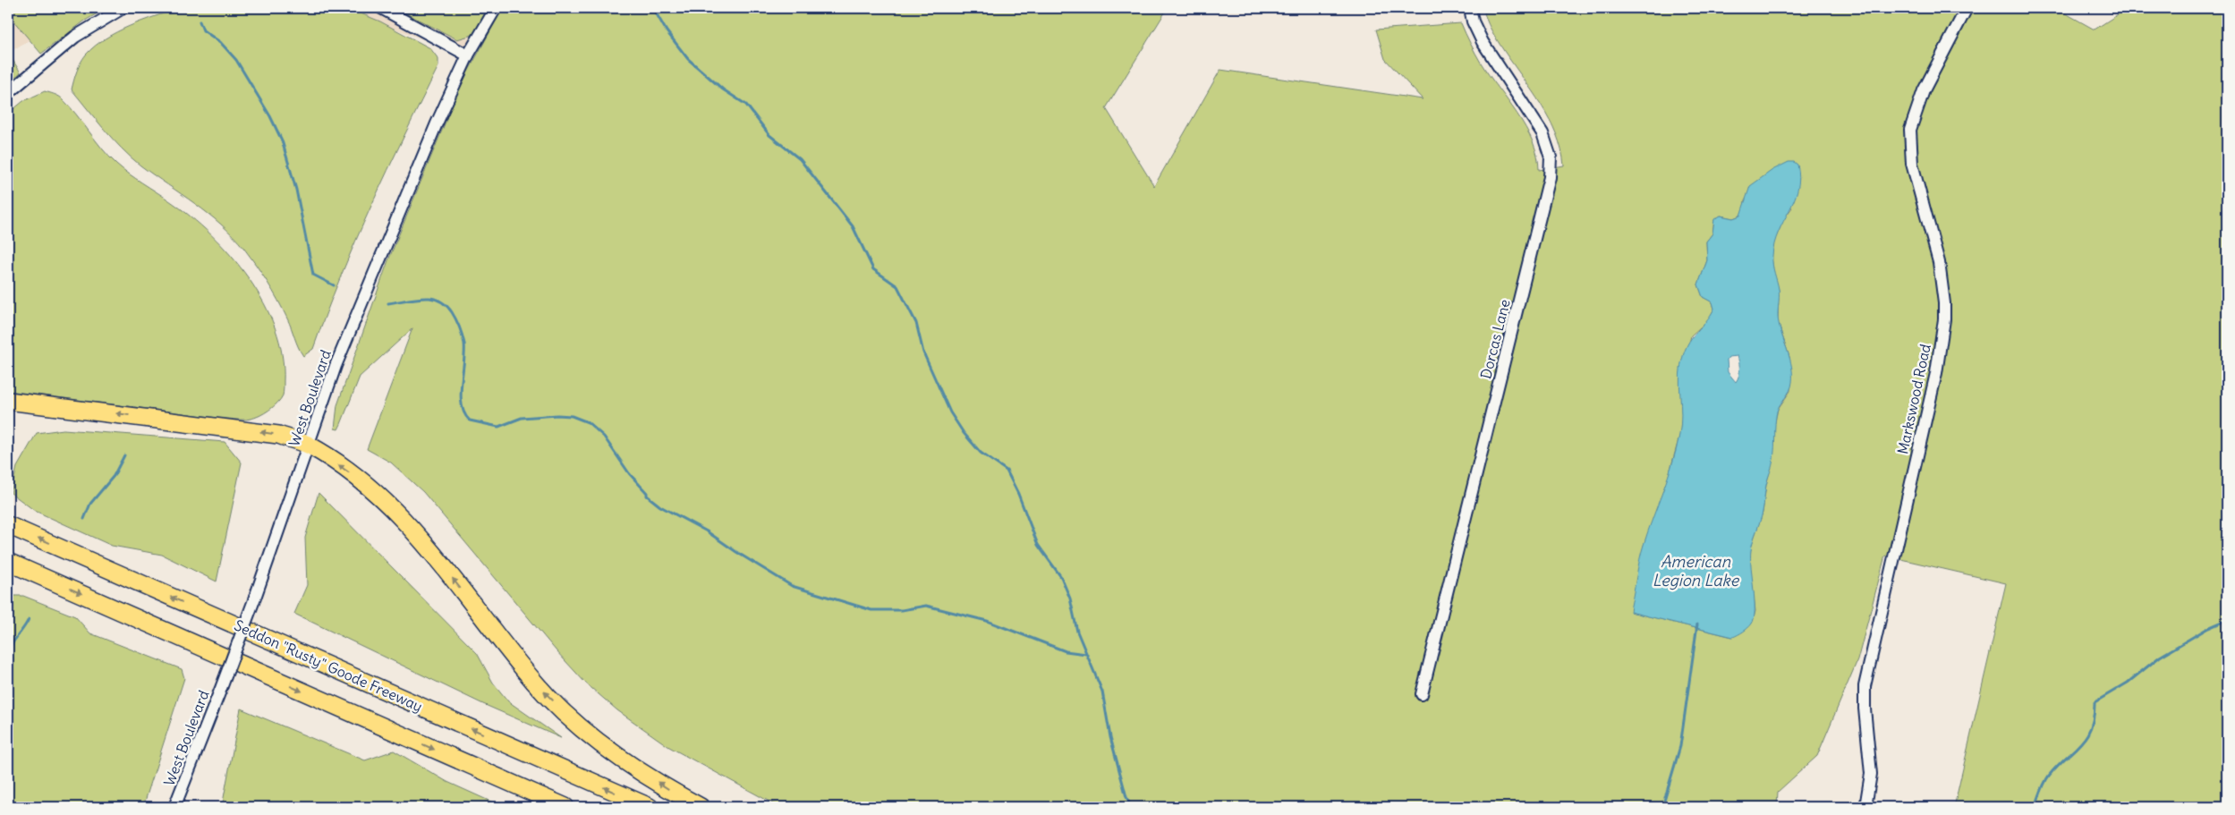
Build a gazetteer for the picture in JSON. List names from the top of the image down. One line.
{"streets":{"highway":["Seddon \"Rusty\" Goode Freeway"],"street":["Dorcas Lane","West Boulevard","Markswood Road"]},"water":["American Legion Lake"]}
